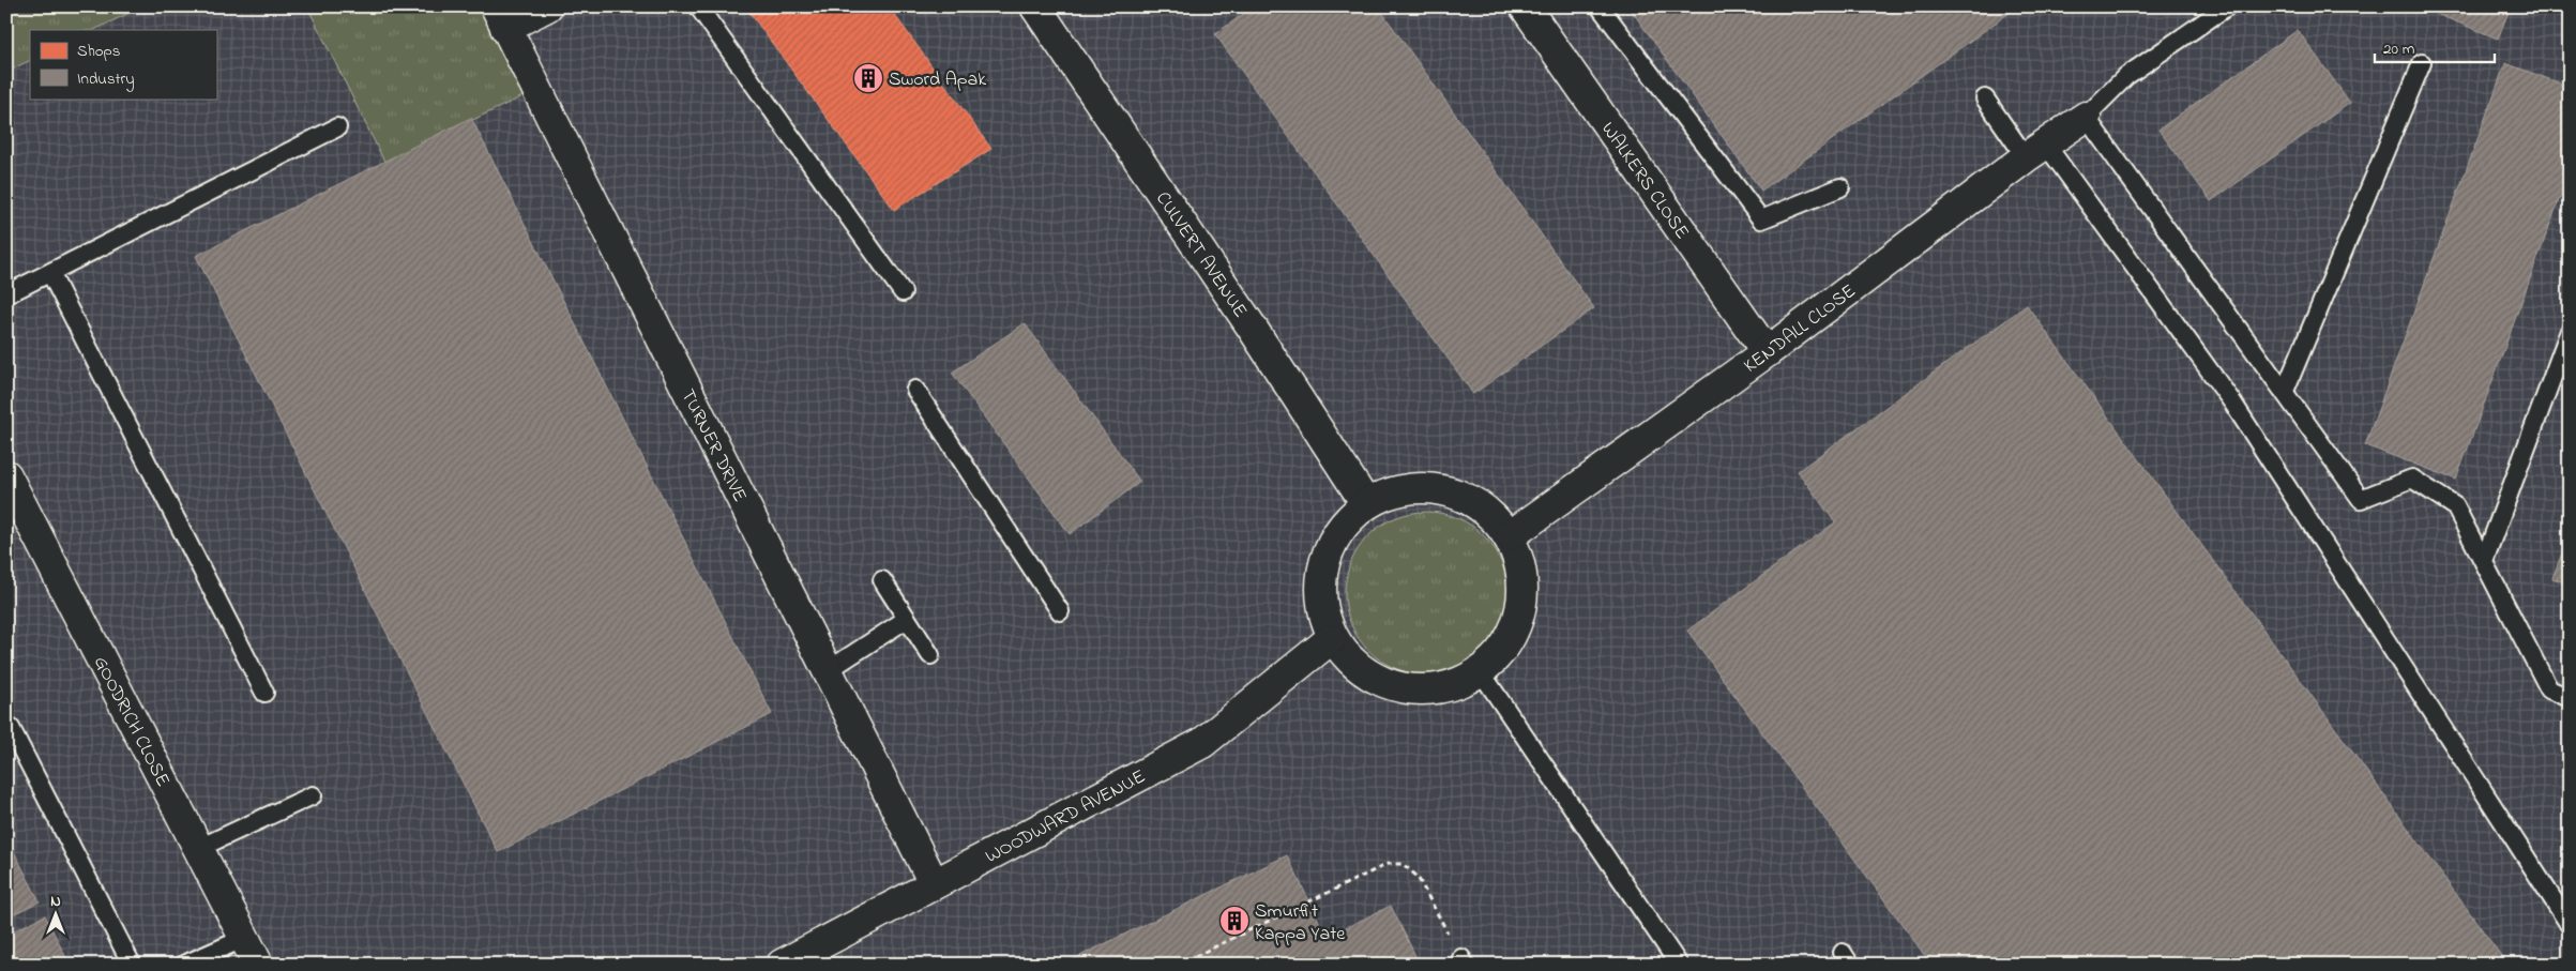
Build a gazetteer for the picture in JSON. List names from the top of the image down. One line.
{"streets":{"street":["WALKERS CLOSE","CULVERT AVENUE","KENDALL CLOSE","TURNER DRIVE","GOODRICH CLOSE","WOODWARD AVENUE"]},"crossings":[["WALKERS CLOSE","KENDALL CLOSE"],["TURNER DRIVE","WOODWARD AVENUE"]],"places":{"building":["Sword Apak","Smurfit Kappa Yate"]},"legend":["Shops","Industry"],"scale_bar":"20 m","north":"top"}
